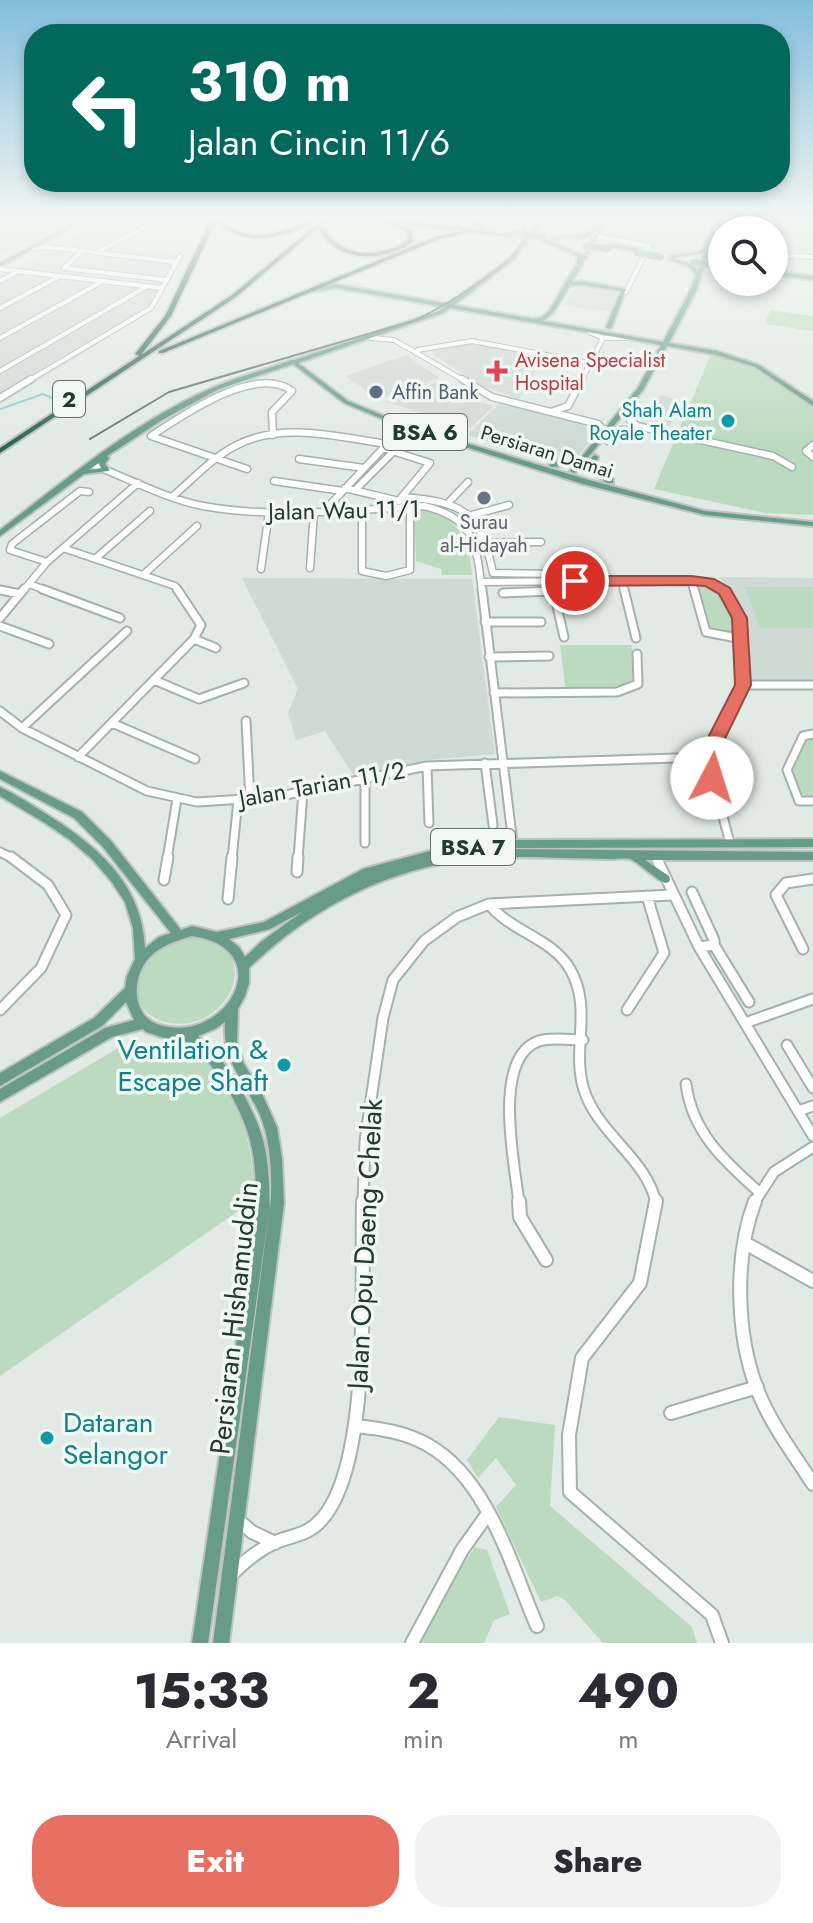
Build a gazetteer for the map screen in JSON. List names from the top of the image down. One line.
{"streets":{"highway":["2"],"main road":["BSA 6","Persiaran Damai","BSA 7","Persiaran Hishamuddin"],"street":["Jalan Wau 11/1","Jalan Tarian 11/2","Jalan Opu Daeng Chelak"]},"crossings":[["BSA 7","Persiaran Hishamuddin"],["Jalan Opu Daeng Chelak","Persiaran Hishamuddin"]],"places":{"health":["Avisena Specialist Hospital"],"other":["Affin Bank","Shah Alam Royale Theater","Surau al-Hidayah","Ventilation & Escape Shaft","Dataran Selangor"]},"page":{"turn":["310 m","Jalan Cincin 11/6"],"eta":["15:33","Arrival","2","min","490","m"],"buttons":["Exit","Share"]}}
